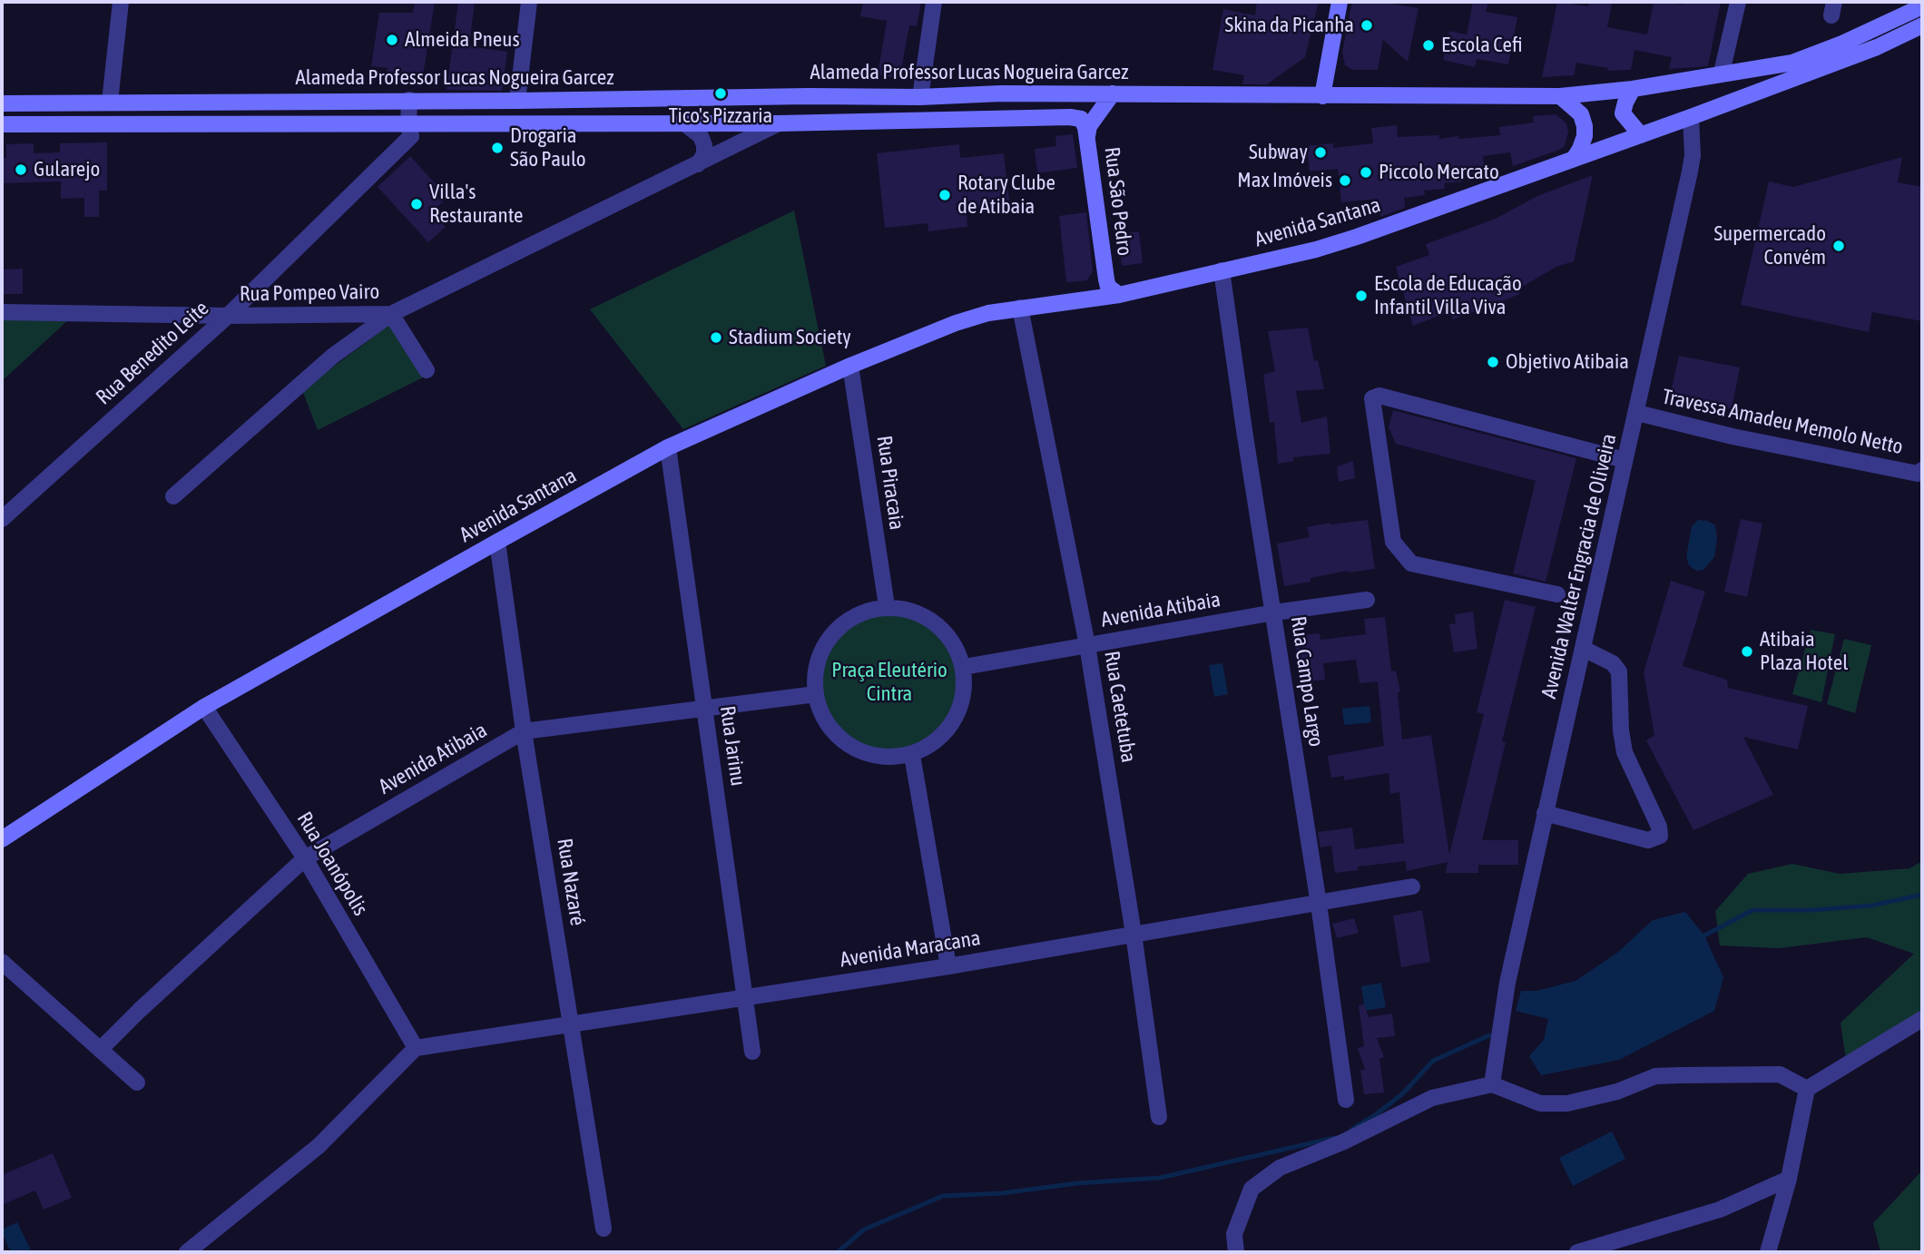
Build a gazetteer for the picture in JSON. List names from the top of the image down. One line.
{"streets":{"main road":["Alameda Professor Lucas Nogueira Garcez","Rua São Pedro","Avenida Santana"],"street":["Rua Pompeo Vairo","Rua Benedito Leite","Travessa Amadeu Memolo Netto","Rua Piracaia","Avenida Walter Engracia de Oliveira","Avenida Atibaia","Rua Campo Largo","Rua Caetetuba","Rua Jarinu","Rua Joanópolis","Rua Nazaré","Avenida Maracana"]},"crossings":[["Rua São Pedro","Avenida Santana"],["Rua São Pedro","Rua Pompeo Vairo"],["Avenida Santana","Rua Piracaia"],["Avenida Santana","Avenida Walter Engracia de Oliveira"],["Avenida Santana","Rua Campo Largo"],["Avenida Santana","Rua Caetetuba"],["Avenida Santana","Rua Jarinu"],["Avenida Santana","Rua Joanópolis"],["Avenida Santana","Rua Nazaré"],["Rua Pompeo Vairo","Rua Benedito Leite"],["Travessa Amadeu Memolo Netto","Avenida Walter Engracia de Oliveira"],["Rua Piracaia","Avenida Atibaia"],["Avenida Atibaia","Rua Campo Largo"],["Avenida Atibaia","Rua Caetetuba"],["Avenida Atibaia","Rua Jarinu"],["Avenida Atibaia","Rua Joanópolis"],["Avenida Atibaia","Rua Nazaré"],["Rua Campo Largo","Avenida Maracana"],["Rua Caetetuba","Avenida Maracana"],["Rua Jarinu","Avenida Maracana"],["Rua Joanópolis","Avenida Maracana"],["Rua Nazaré","Avenida Maracana"]],"parks":["Praça Eleutério Cintra"],"places":["Skina da Picanha","Almeida Pneus","Escola Cefi","Tico's Pizzaria","Drogaria São Paulo","Subway","Gularejo","Piccolo Mercato","Max Imóveis","Rotary Clube de Atibaia","Villa's Restaurante","Supermercado Convém","Escola de Educação Infantil Villa Viva","Stadium Society","Objetivo Atibaia","Atibaia Plaza Hotel"]}
